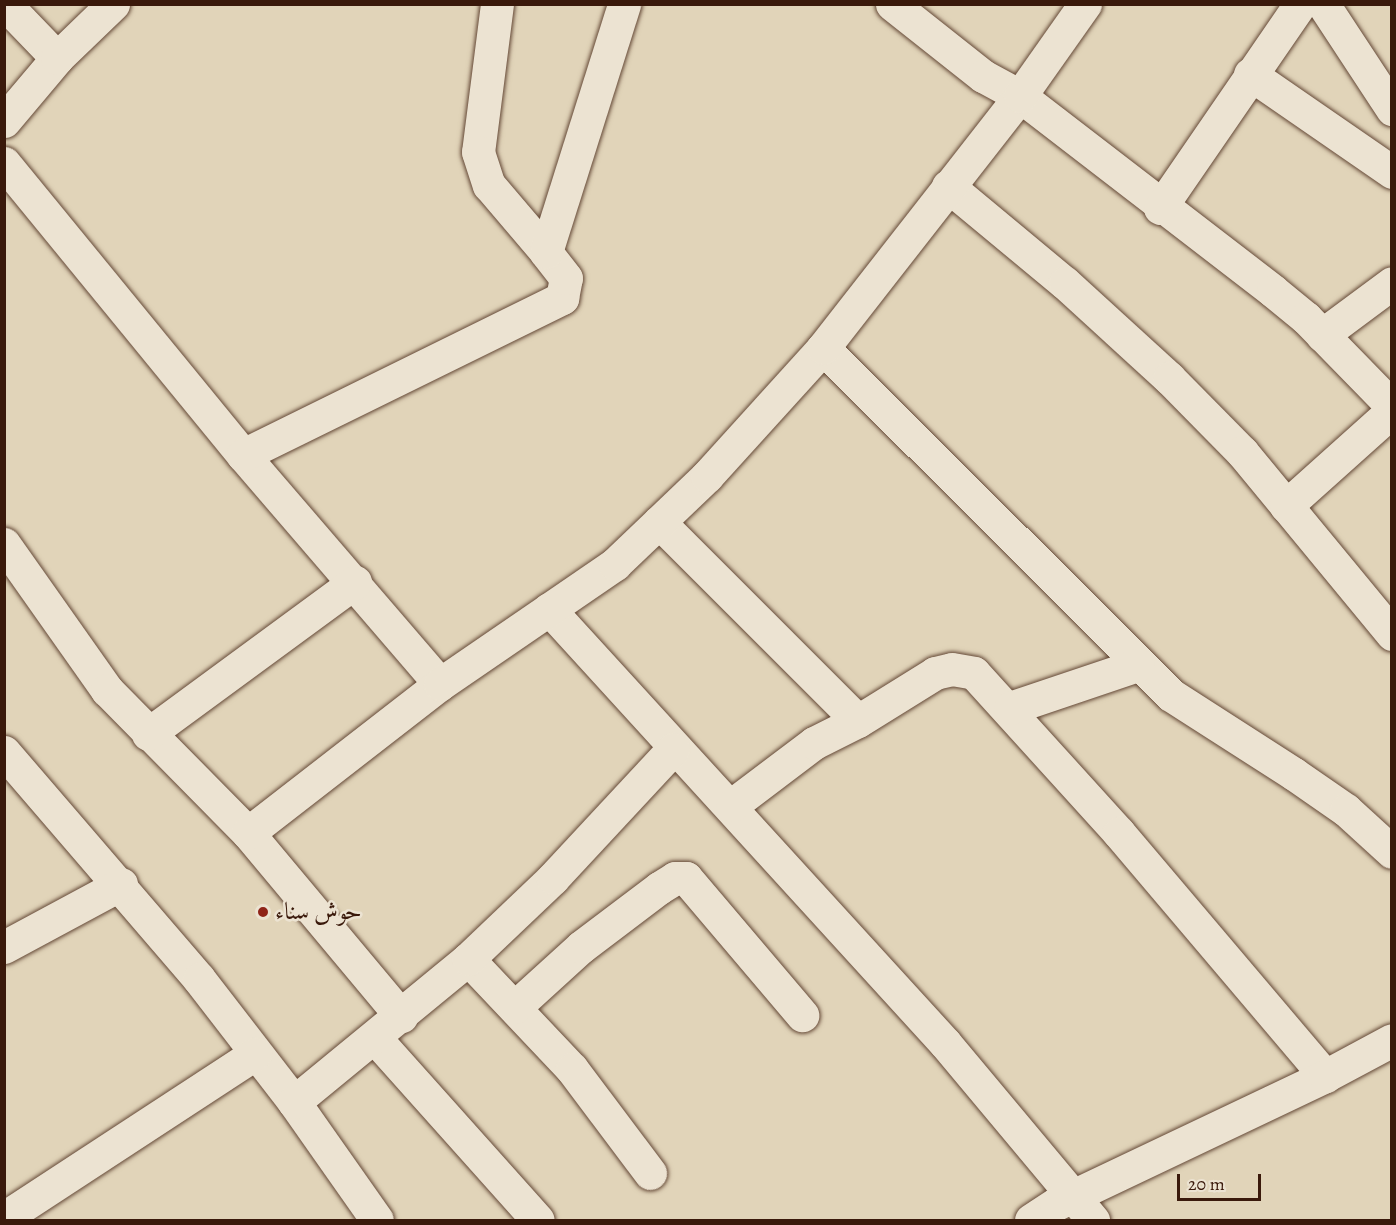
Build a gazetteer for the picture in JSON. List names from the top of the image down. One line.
{"places":["حوش سناء"],"scale_bar":"20 m"}
